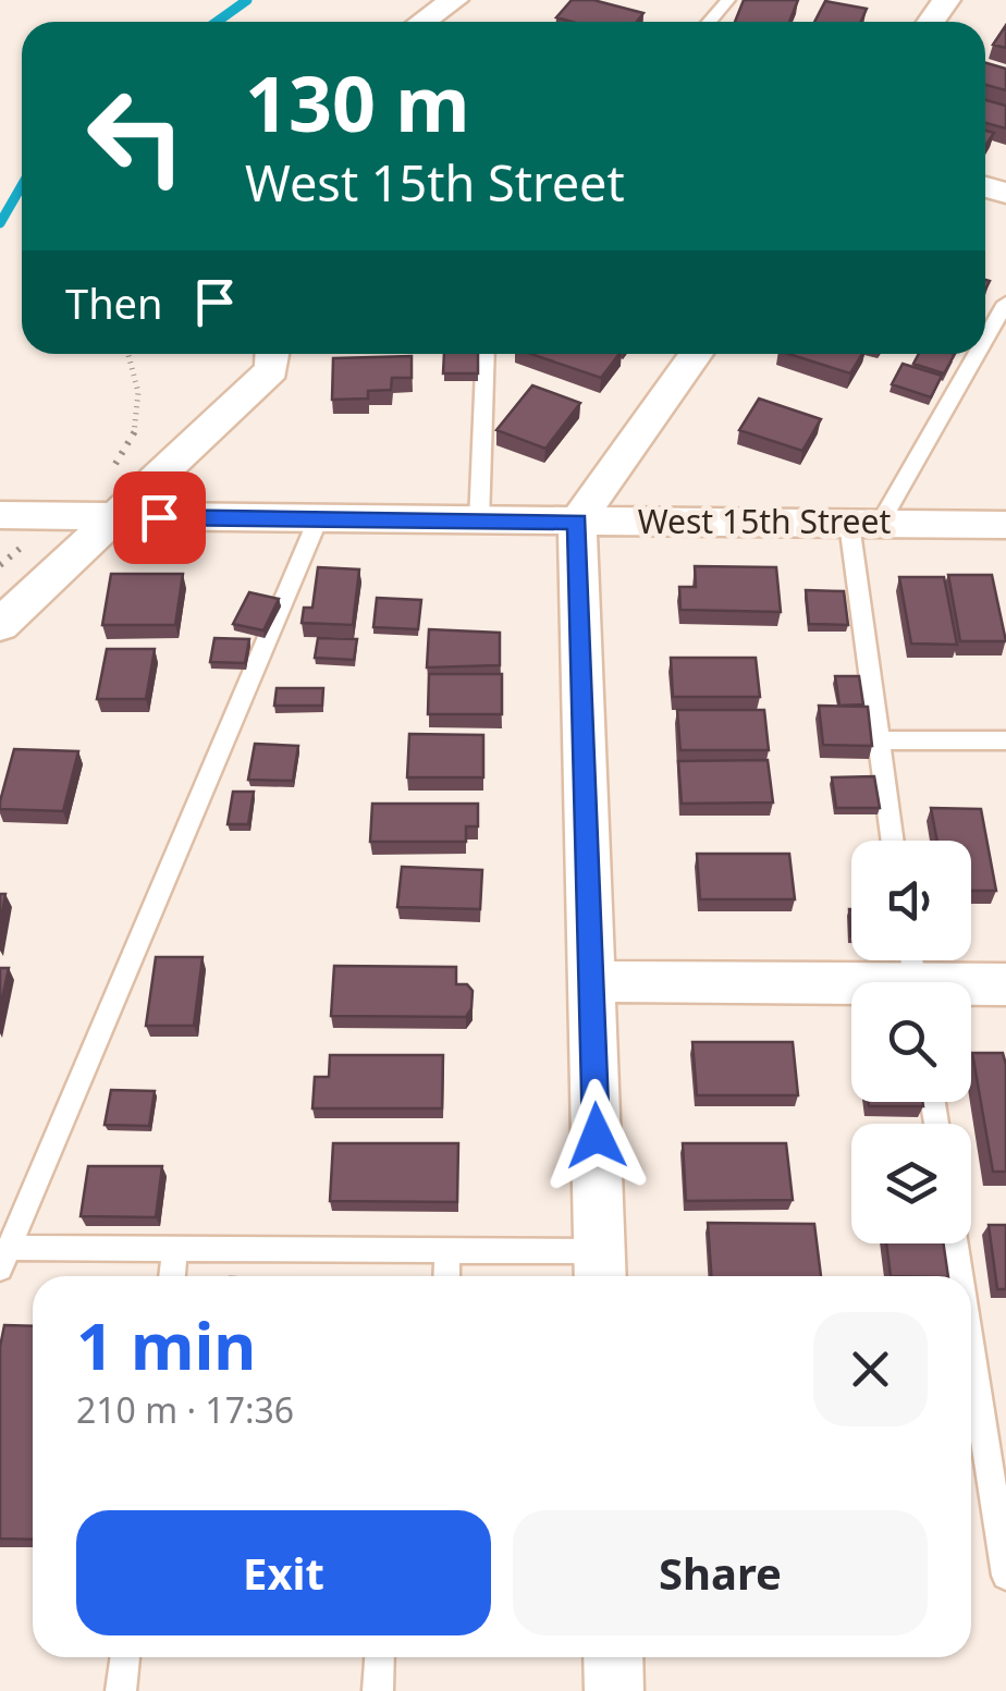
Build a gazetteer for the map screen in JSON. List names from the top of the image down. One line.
{"streets":{"street":["West 15th Street"]},"page":{"turn":["130 m","West 15th Street"],"then":"Then","heading":["1 min","210 m · 17:36"],"buttons":["Exit","Share"]}}
